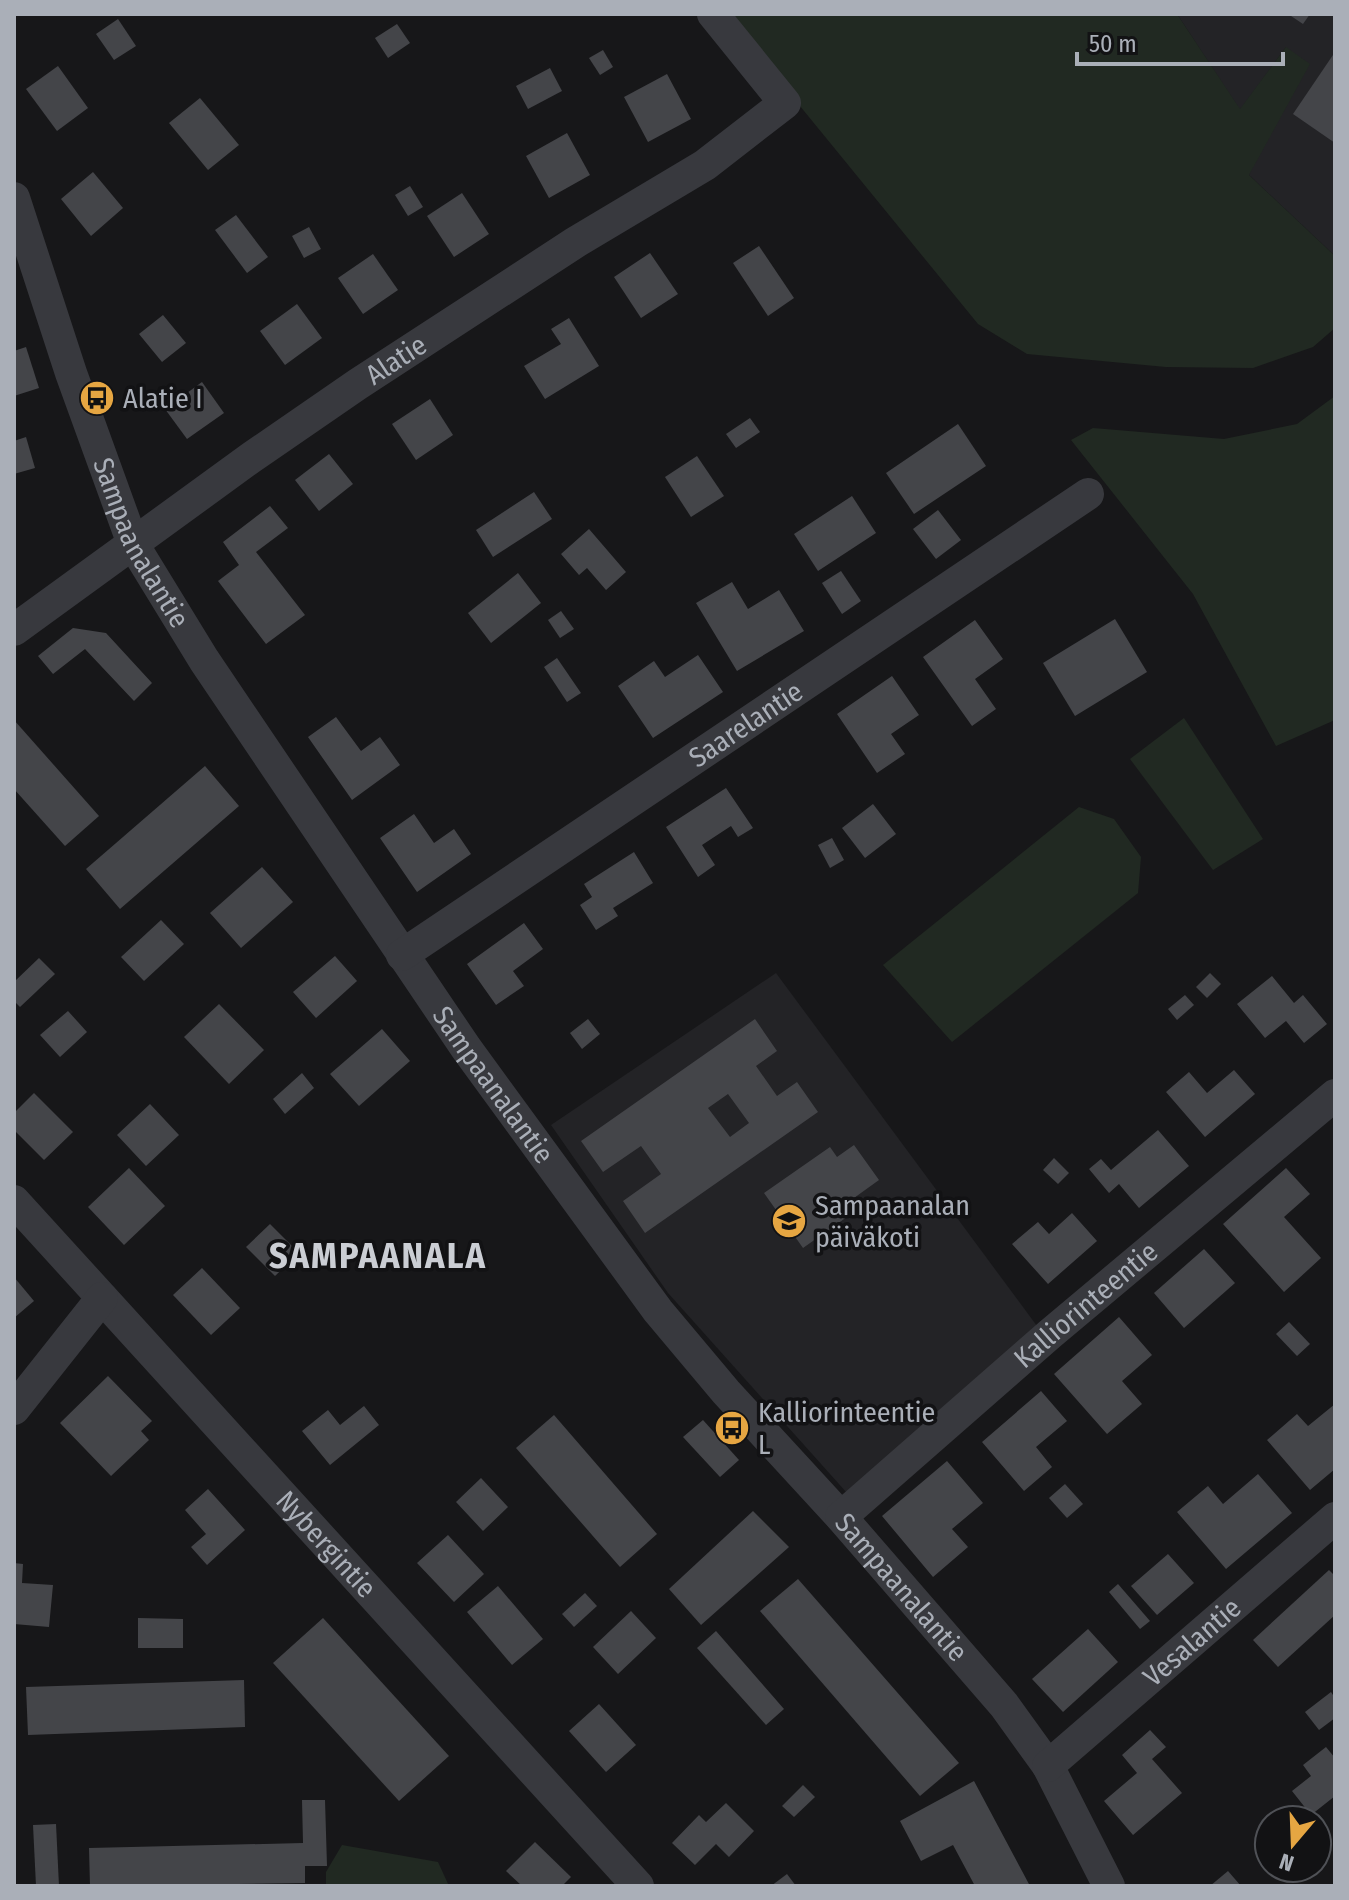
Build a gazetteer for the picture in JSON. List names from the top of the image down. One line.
{"streets":{"street":["Alatie","Sampaanalantie","Saarelantie","Kalliorinteentie","Nybergintie","Vesalantie"]},"crossings":[["Alatie","Sampaanalantie"],["Sampaanalantie","Saarelantie"],["Sampaanalantie","Kalliorinteentie"],["Sampaanalantie","Vesalantie"]],"districts":["SAMPAANALA"],"places":{"bus stop":["Alatie I","Kalliorinteentie L"],"school or university":["Sampaanalan päiväkoti"]},"scale_bar":"50 m","north":"bottom"}
